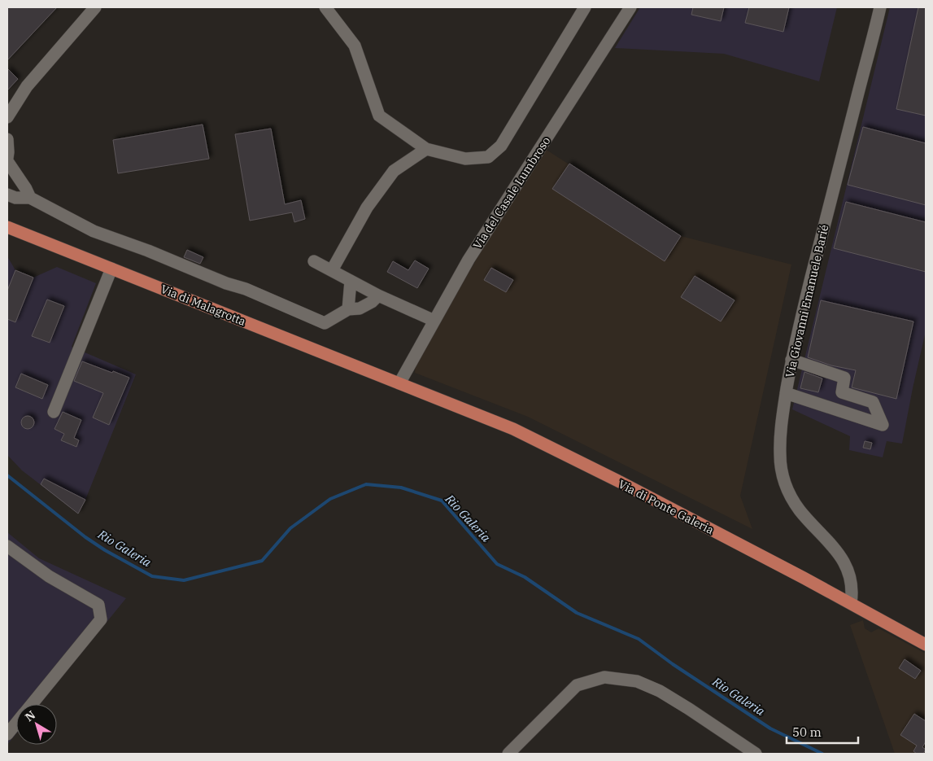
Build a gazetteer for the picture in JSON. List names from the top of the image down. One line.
{"streets":{"main road":["Via di Malagrotta","Via di Ponte Galeria"],"street":["Via del Casale Lumbroso","Via Giovanni Emanuele Barié"]},"crossings":[["Via del Casale Lumbroso","Via di Malagrotta"],["Via del Casale Lumbroso","Via di Ponte Galeria"],["Via Giovanni Emanuele Barié","Via di Ponte Galeria"],["Via di Malagrotta","Via di Ponte Galeria"]],"water":["Rio Galeria"],"scale_bar":"50 m","north":"top left"}
